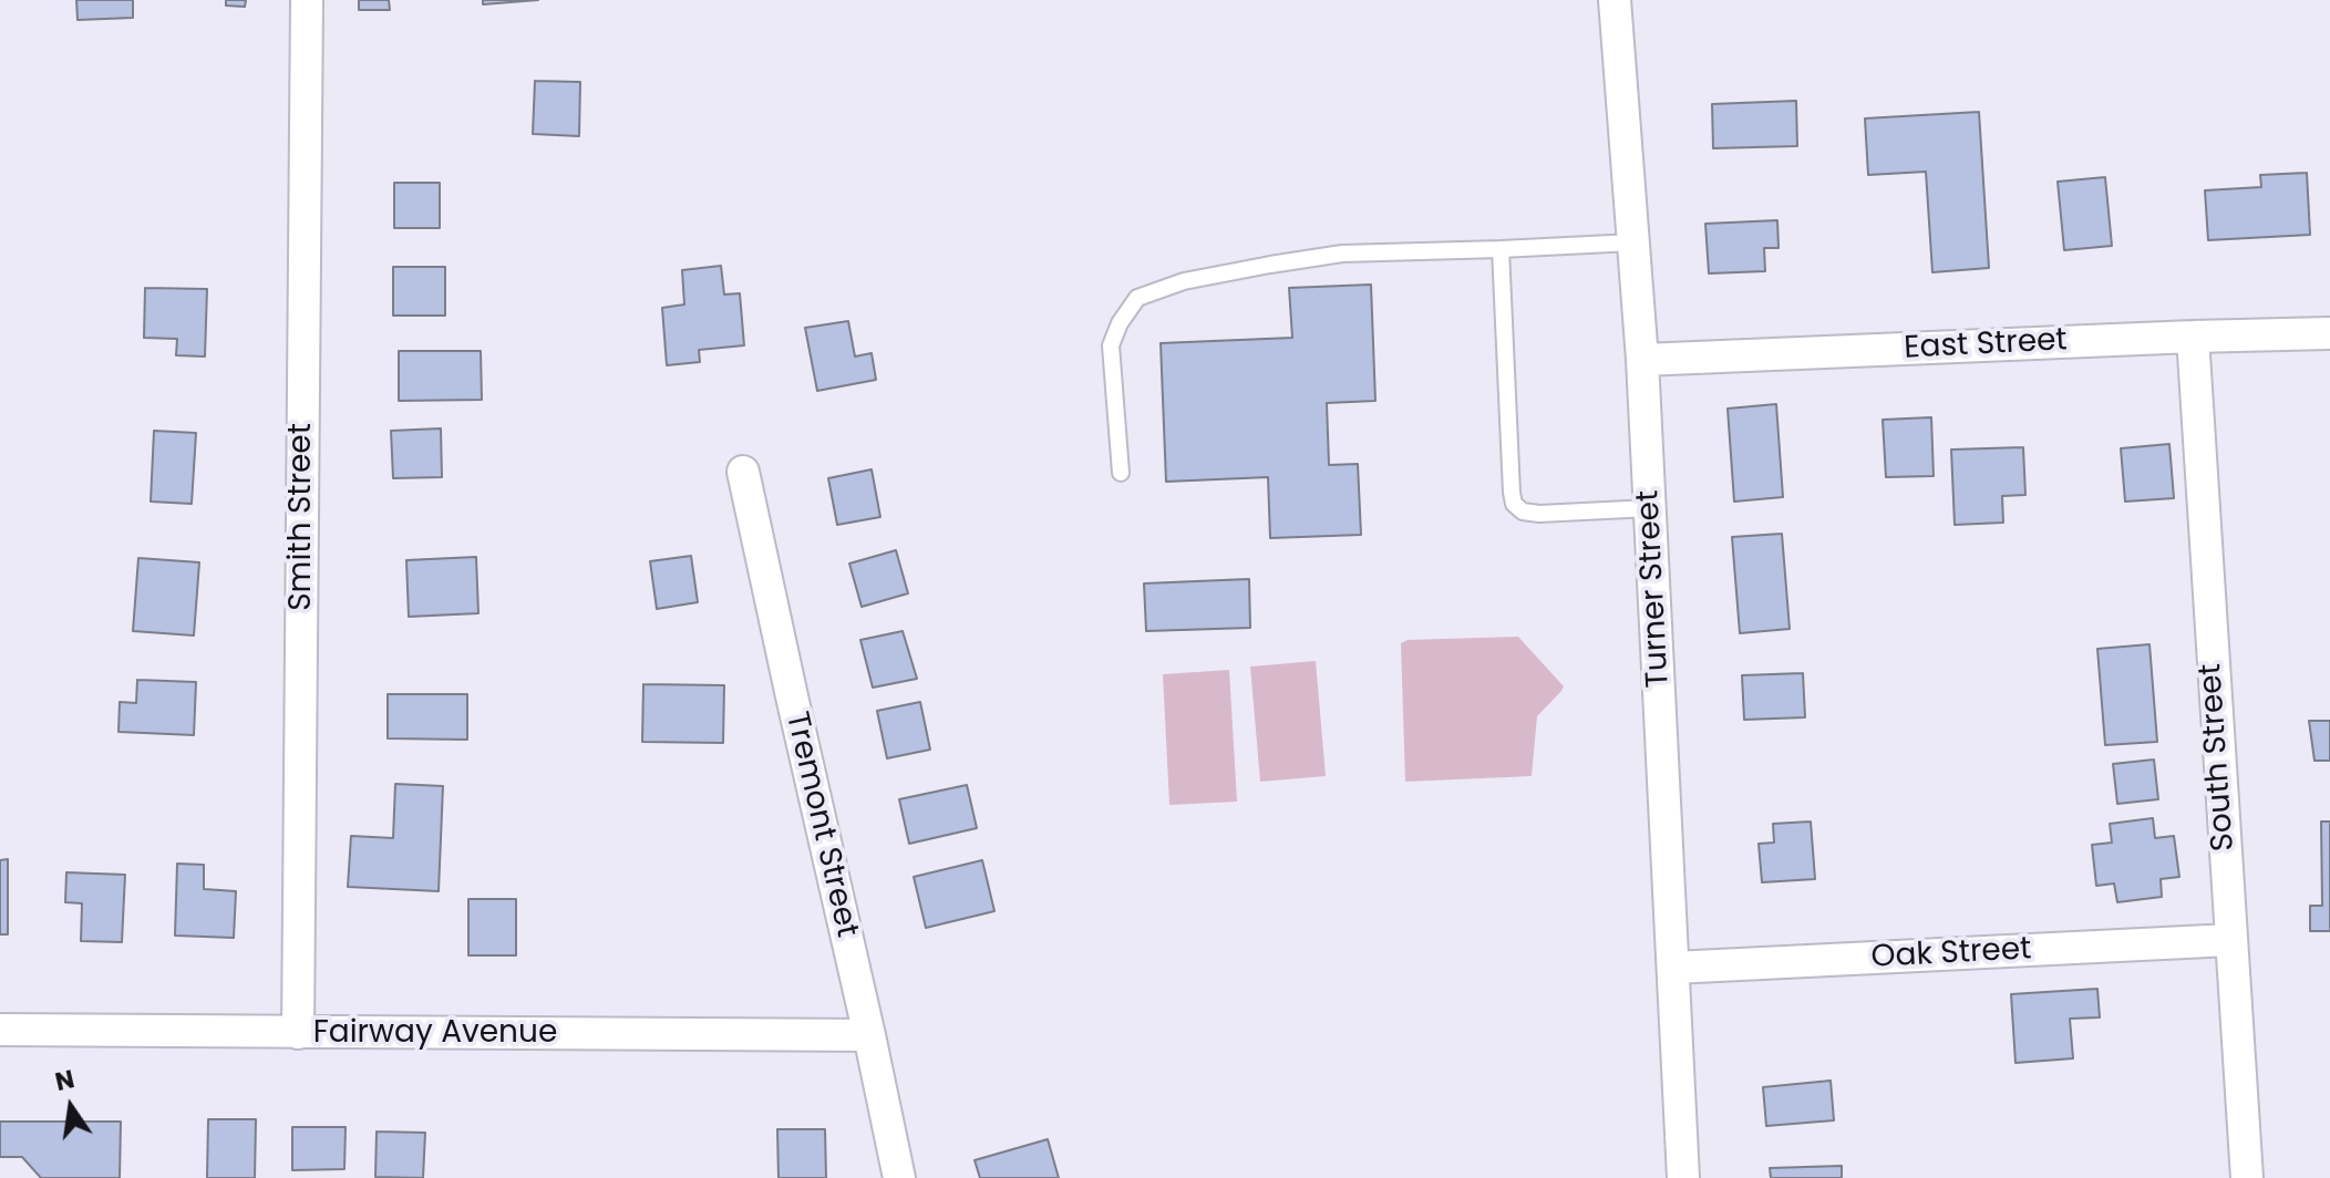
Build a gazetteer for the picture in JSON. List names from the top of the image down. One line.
{"streets":{"street":["East Street","Smith Street","Turner Street","South Street","Tremont Street","Oak Street","Fairway Avenue"]},"crossings":[["East Street","Turner Street"],["East Street","South Street"],["Smith Street","Fairway Avenue"],["Turner Street","Oak Street"],["South Street","Oak Street"],["Tremont Street","Fairway Avenue"]],"north":"top"}
